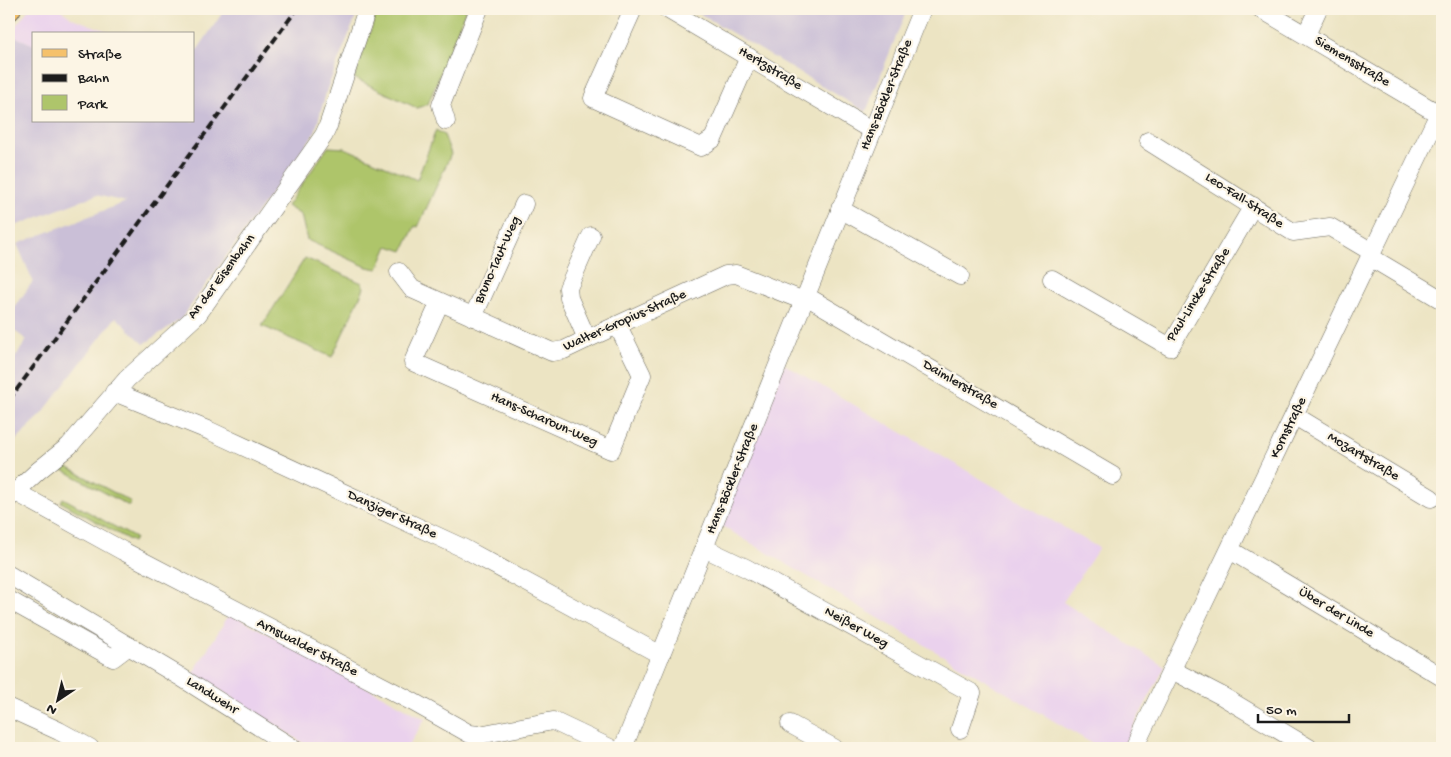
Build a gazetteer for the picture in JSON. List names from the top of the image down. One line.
{"streets":{"street":["Siemensstraße","Hertzstraße","Hans-Böckler-Straße","Leo-Fall-Straße","Bruno-Taut-Weg","An der Eisenbahn","Paul-Lincke-Straße","Walter-Gropius-Straße","Daimlerstraße","Hans-Scharoun-Weg","Kornstraße","Mozartstraße","Danziger Straße","Über der Linde","Neißer Weg","Arnswalder Straße","Landwehr"]},"crossings":[["Siemensstraße","Kornstraße"],["Hertzstraße","Hans-Böckler-Straße"],["Hans-Böckler-Straße","Walter-Gropius-Straße"],["Hans-Böckler-Straße","Daimlerstraße"],["Hans-Böckler-Straße","Danziger Straße"],["Hans-Böckler-Straße","Neißer Weg"],["Leo-Fall-Straße","Paul-Lincke-Straße"],["Leo-Fall-Straße","Kornstraße"],["Bruno-Taut-Weg","Walter-Gropius-Straße"],["An der Eisenbahn","Danziger Straße"],["An der Eisenbahn","Arnswalder Straße"],["Walter-Gropius-Straße","Daimlerstraße"],["Walter-Gropius-Straße","Hans-Scharoun-Weg"],["Kornstraße","Mozartstraße"],["Kornstraße","Über der Linde"]],"legend":["Straße","Bahn","Park"],"scale_bar":"50 m","north":"bottom left"}
